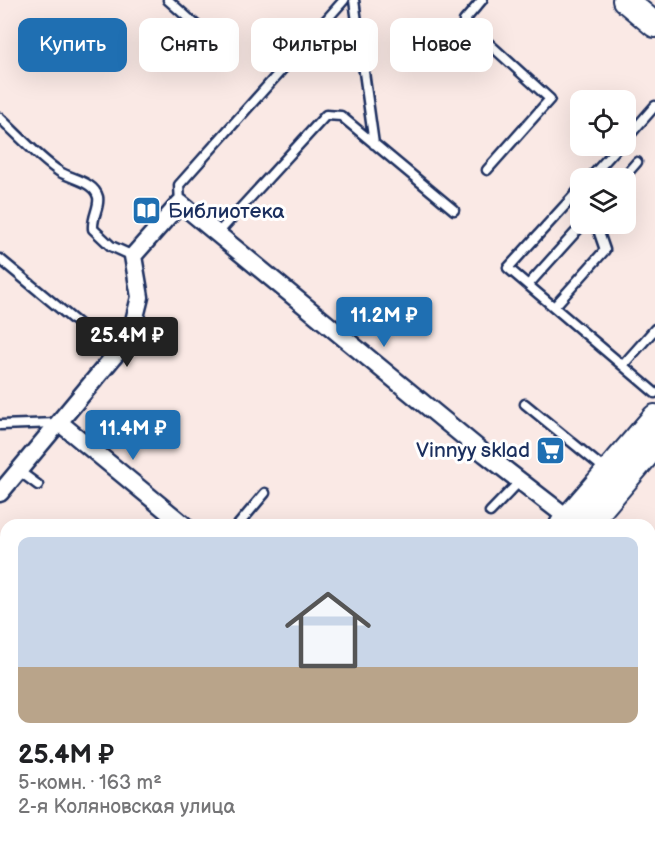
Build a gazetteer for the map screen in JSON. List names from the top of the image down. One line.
{"places":{"library":["Библиотека"],"supermarket":["Vinnyy sklad"]},"page":{"chip":["Купить","Снять","Фильтры","Новое"],"price":["11.2M ₽","25.4M ₽","11.4M ₽"],"list":[{"name":"25.4M ₽","note":"5-комн. · 163 m² · 2-я Коляновская улица"}]}}
